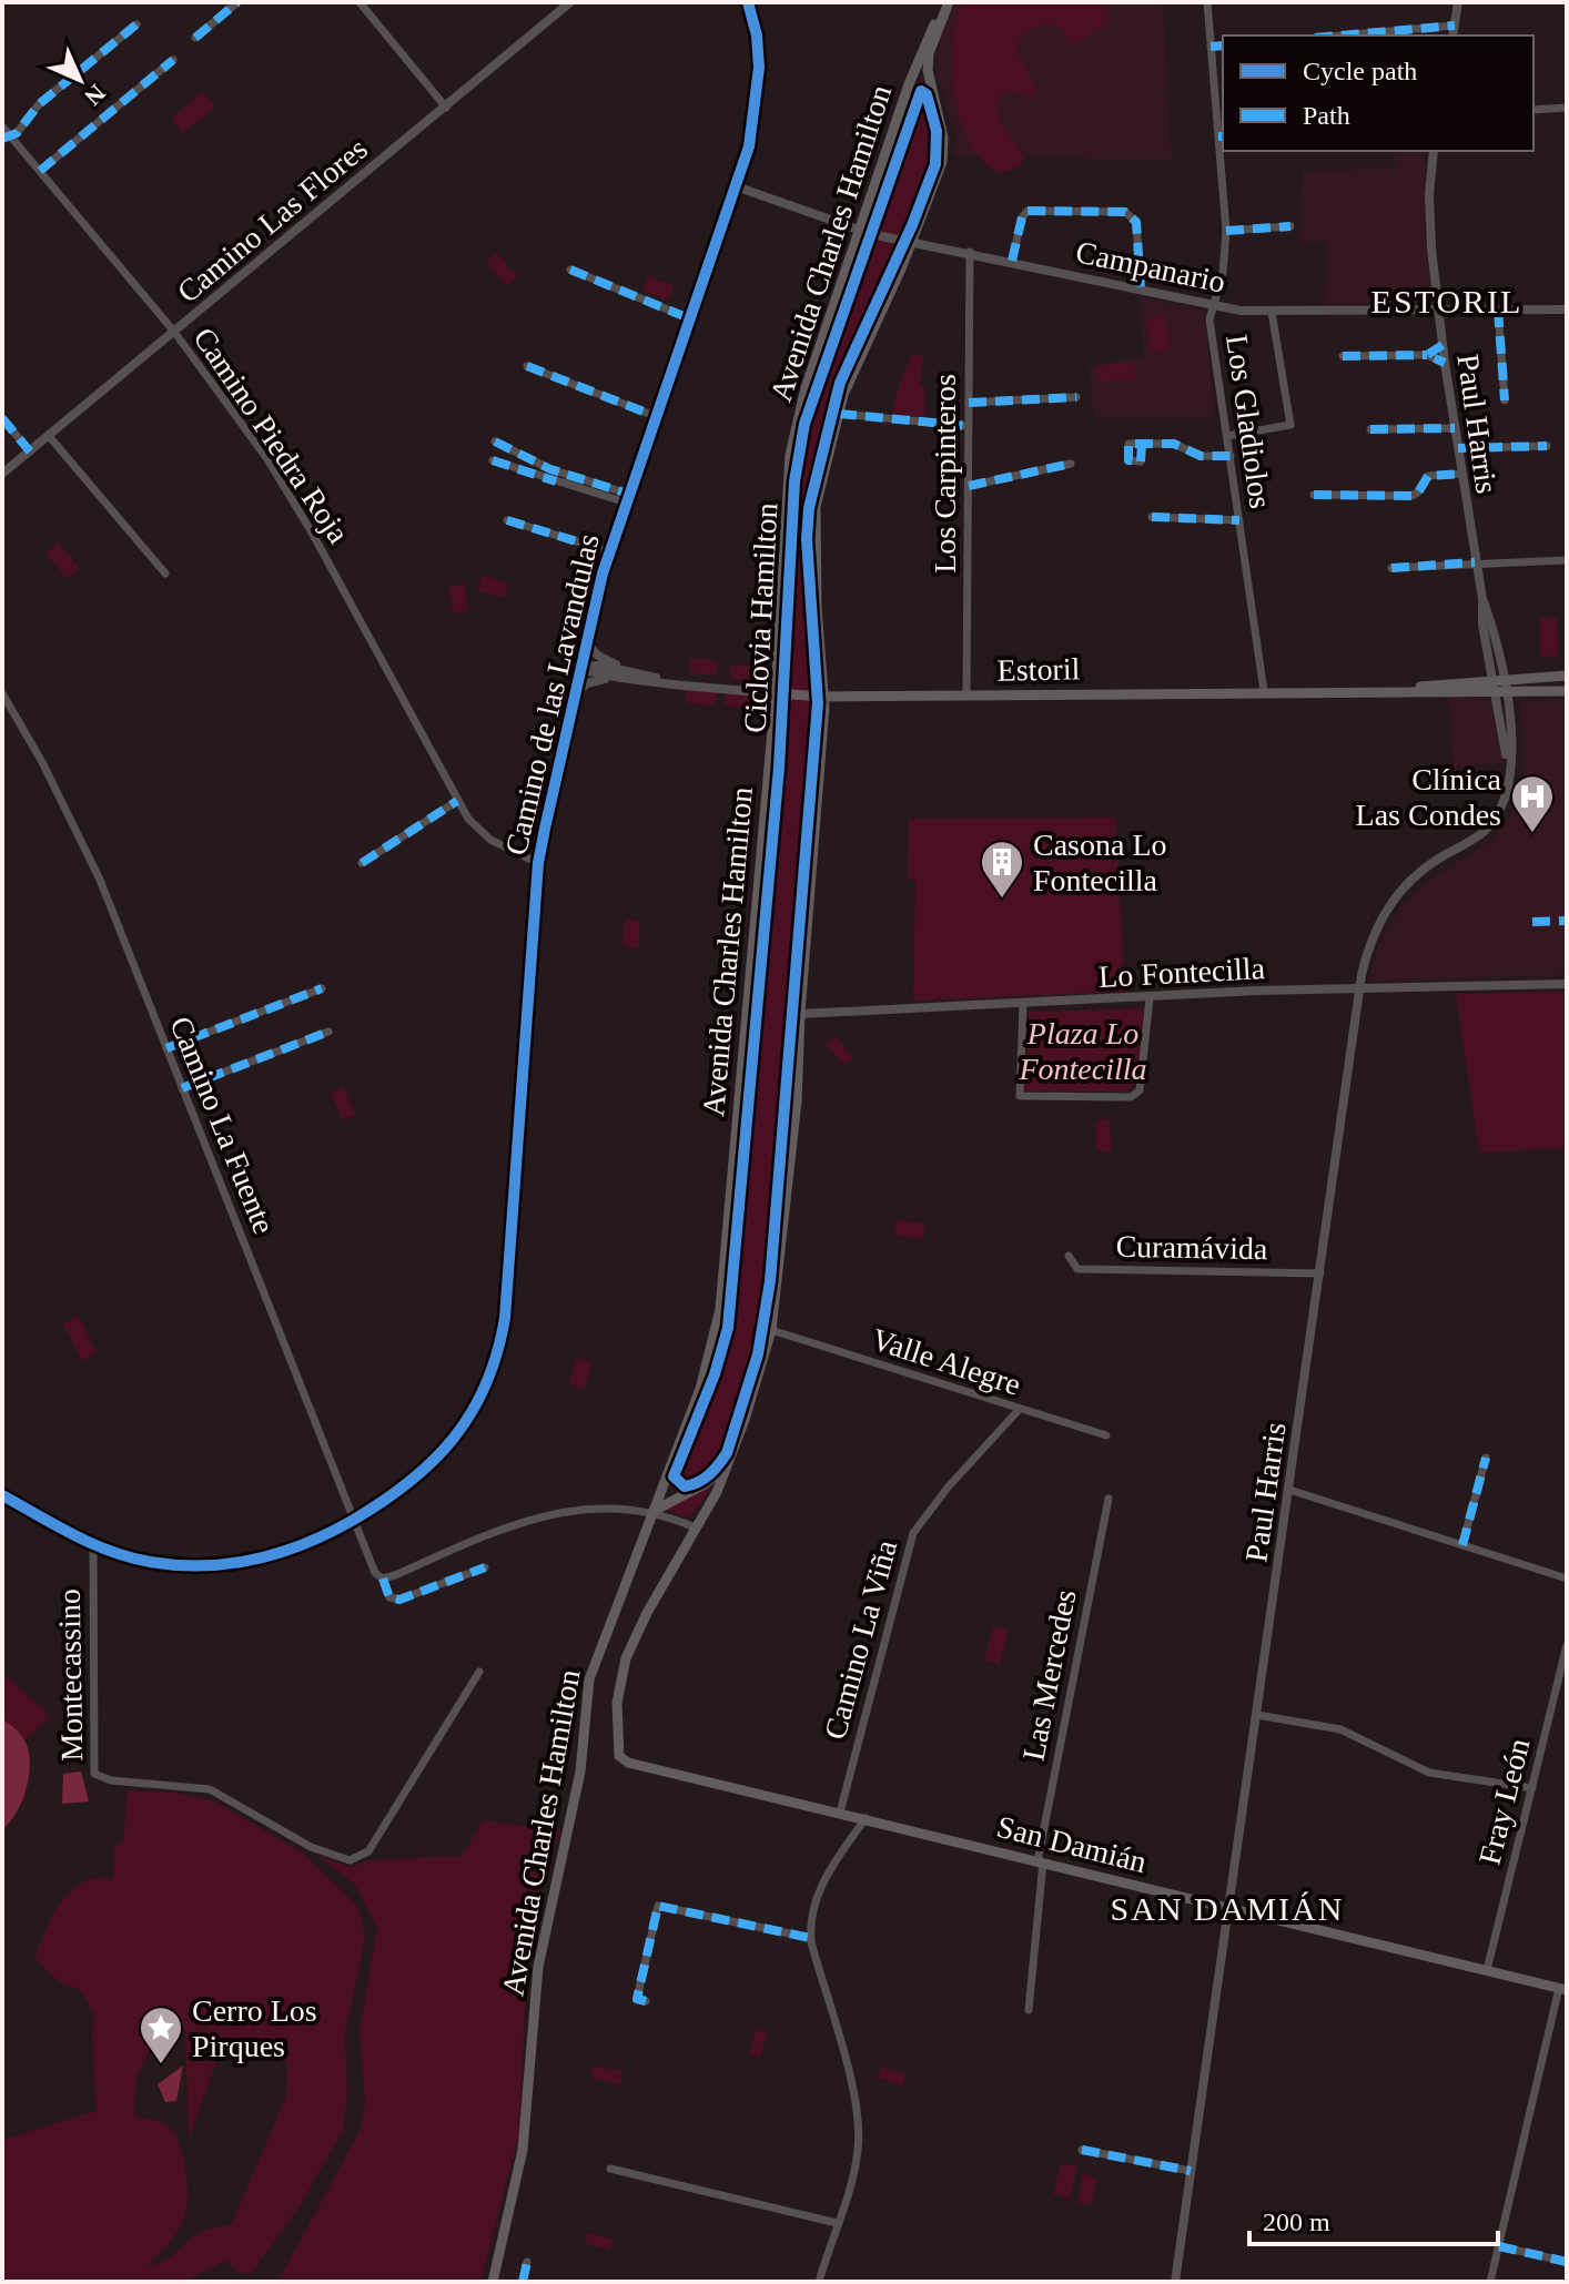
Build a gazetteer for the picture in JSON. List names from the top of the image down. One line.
{"streets":{"main road":["Avenida Charles Hamilton","Estoril","San Damián"],"street":["Camino Las Flores","Campanario","Los Gladiolos","Paul Harris","Camino Piedra Roja","Los Carpinteros","Camino de las Lavandulas","Lo Fontecilla","Camino La Fuente","Curamávida","Valle Alegre","Camino La Viña","Montecassino","Las Mercedes","Fray León"],"cycle path":["Ciclovia Hamilton"]},"crossings":[["Camino Las Flores","Camino Piedra Roja"],["Avenida Charles Hamilton","Campanario"],["Avenida Charles Hamilton","Estoril"],["Avenida Charles Hamilton","Lo Fontecilla"],["Avenida Charles Hamilton","Valle Alegre"],["Avenida Charles Hamilton","San Damián"],["Campanario","Los Gladiolos"],["Campanario","Paul Harris"],["Campanario","Los Carpinteros"],["Campanario","Camino de las Lavandulas"],["Los Gladiolos","Estoril"],["Paul Harris","Estoril"],["Paul Harris","Lo Fontecilla"],["Paul Harris","Curamávida"],["Paul Harris","San Damián"],["Camino Piedra Roja","Camino de las Lavandulas"],["Los Carpinteros","Estoril"],["Estoril","Camino de las Lavandulas"],["Camino de las Lavandulas","Camino La Fuente"],["Camino de las Lavandulas","Montecassino"],["Valle Alegre","Camino La Viña"],["Camino La Viña","San Damián"],["Las Mercedes","San Damián"],["Fray León","San Damián"]],"districts":["ESTORIL","SAN DAMIÁN"],"parks":["Plaza Lo Fontecilla"],"places":{"hospital":["Clínica Las Condes"],"building":["Casona Lo Fontecilla"],"place":["Cerro Los Pirques"]},"legend":["Cycle path","Path"],"scale_bar":"200 m","north":"bottom right"}
